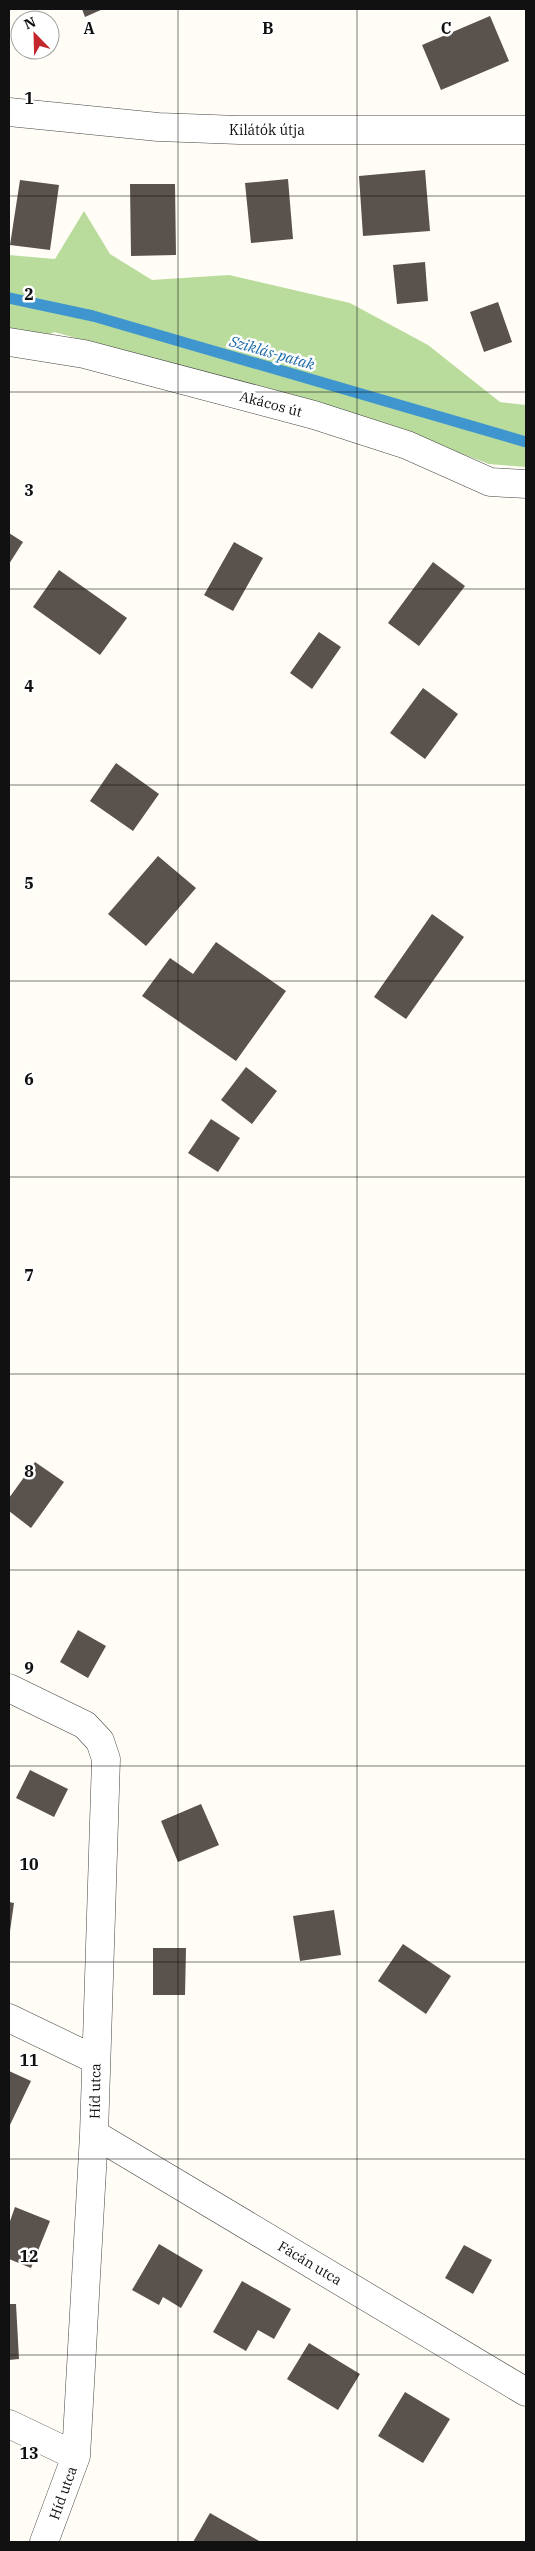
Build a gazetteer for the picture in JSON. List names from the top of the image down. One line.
{"streets":{"street":["Kilátók útja","Akácos út","Híd utca","Fácán utca"]},"crossings":[["Híd utca","Fácán utca"]],"water":["Sziklás-patak"],"north":"top left","grid":{"columns":["A","B","C"],"rows":["1","2","3","4","5","6","7","8","9","10","11","12","13"]}}
